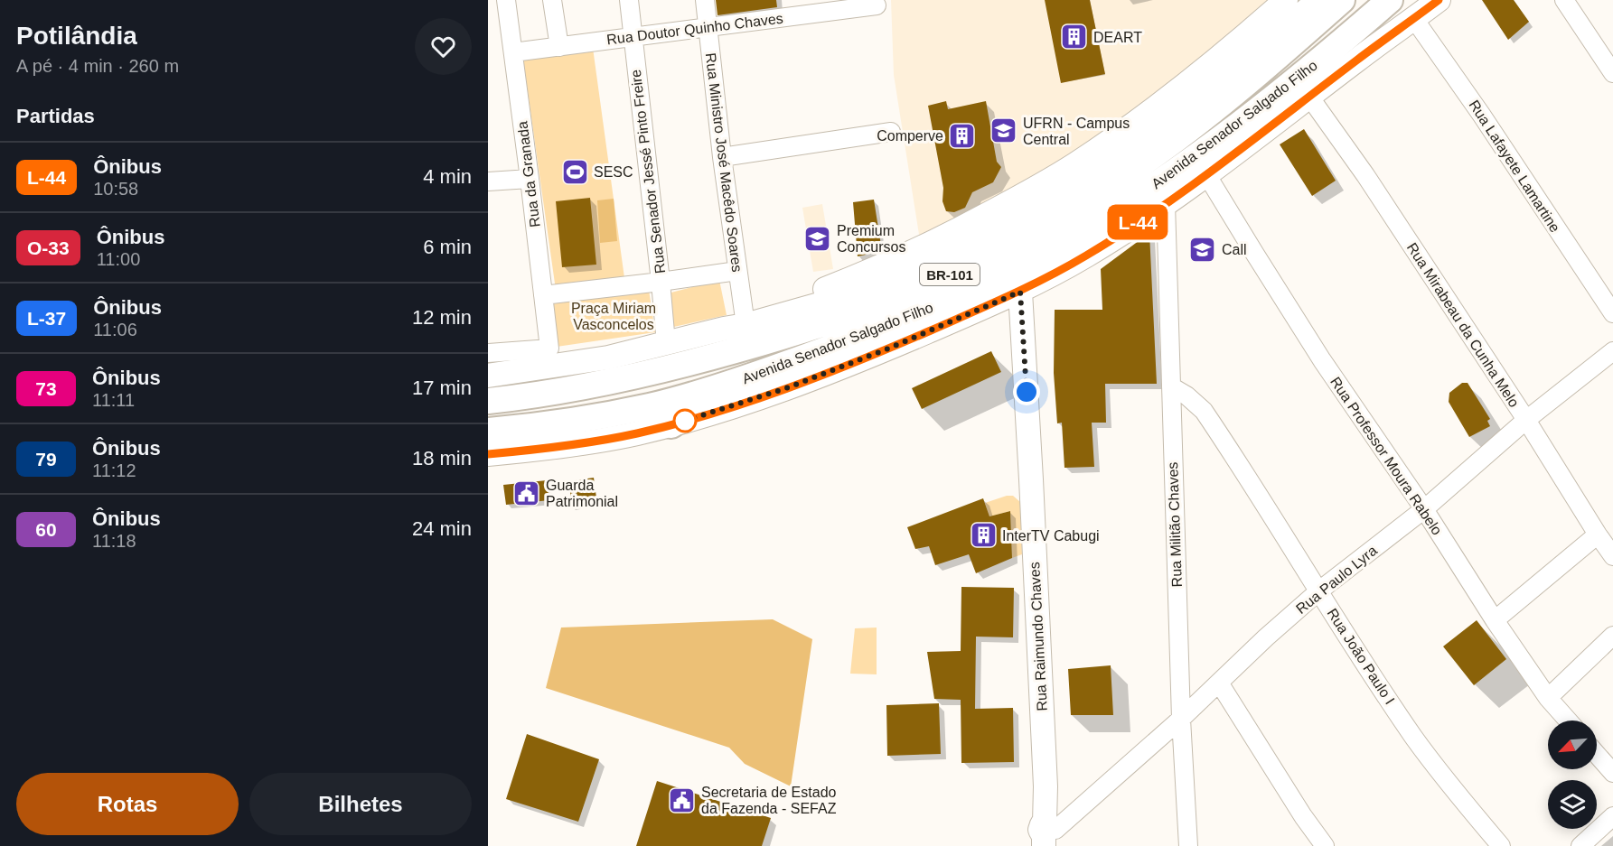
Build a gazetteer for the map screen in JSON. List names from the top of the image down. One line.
{"streets":{"highway":["Avenida Senador Salgado Filho","BR-101"],"main road":["Rua Raimundo Chaves"],"street":["Rua Doutor Quinho Chaves","Rua Ministro José Macêdo Soares","Rua Lafayete Lamartine","Rua Senador Jessé Pinto Freire","Rua da Granada","Rua Mirabeau da Cunha Melo","Rua Professor Moura Rabelo","Rua Militão Chaves","Rua Paulo Lyra","Rua João Paulo I"]},"crossings":[["Rua Doutor Quinho Chaves","Rua Ministro José Macêdo Soares"],["Rua Doutor Quinho Chaves","Rua Senador Jessé Pinto Freire"],["Rua Doutor Quinho Chaves","Rua da Granada"],["Avenida Senador Salgado Filho","Rua Lafayete Lamartine"],["Avenida Senador Salgado Filho","Rua Mirabeau da Cunha Melo"],["Avenida Senador Salgado Filho","Rua Professor Moura Rabelo"],["Avenida Senador Salgado Filho","Rua Militão Chaves"],["Avenida Senador Salgado Filho","Rua Raimundo Chaves"],["Rua Mirabeau da Cunha Melo","Rua Paulo Lyra"],["Rua Professor Moura Rabelo","Rua Paulo Lyra"],["Rua Militão Chaves","Rua Paulo Lyra"],["Rua Militão Chaves","Rua João Paulo I"],["Rua Paulo Lyra","Rua Raimundo Chaves"],["Rua Paulo Lyra","Rua João Paulo I"]],"parks":["Praça Miriam Vasconcelos"],"places":{"building":["DEART","Comperve","InterTV Cabugi"],"school or university":["UFRN - Campus Central","Premium Concursos","Call"],"sports":["SESC"],"public building":["Guarda Patrimonial","Secretaria de Estado da Fazenda - SEFAZ"]},"lines":["bus line L-44"],"north":"bottom left","page":{"heading":[["Potilândia","A pé · 4 min · 260 m"],"Partidas"],"on_map":"L-44","list":[{"mark":"L-44","name":"Ônibus","note":"10:58","value":"4 min"},{"mark":"O-33","name":"Ônibus","note":"11:00","value":"6 min"},{"mark":"L-37","name":"Ônibus","note":"11:06","value":"12 min"},{"mark":"73","name":"Ônibus","note":"11:11","value":"17 min"},{"mark":"79","name":"Ônibus","note":"11:12","value":"18 min"},{"mark":"60","name":"Ônibus","note":"11:18","value":"24 min"}],"buttons":["Rotas","Bilhetes"]}}
